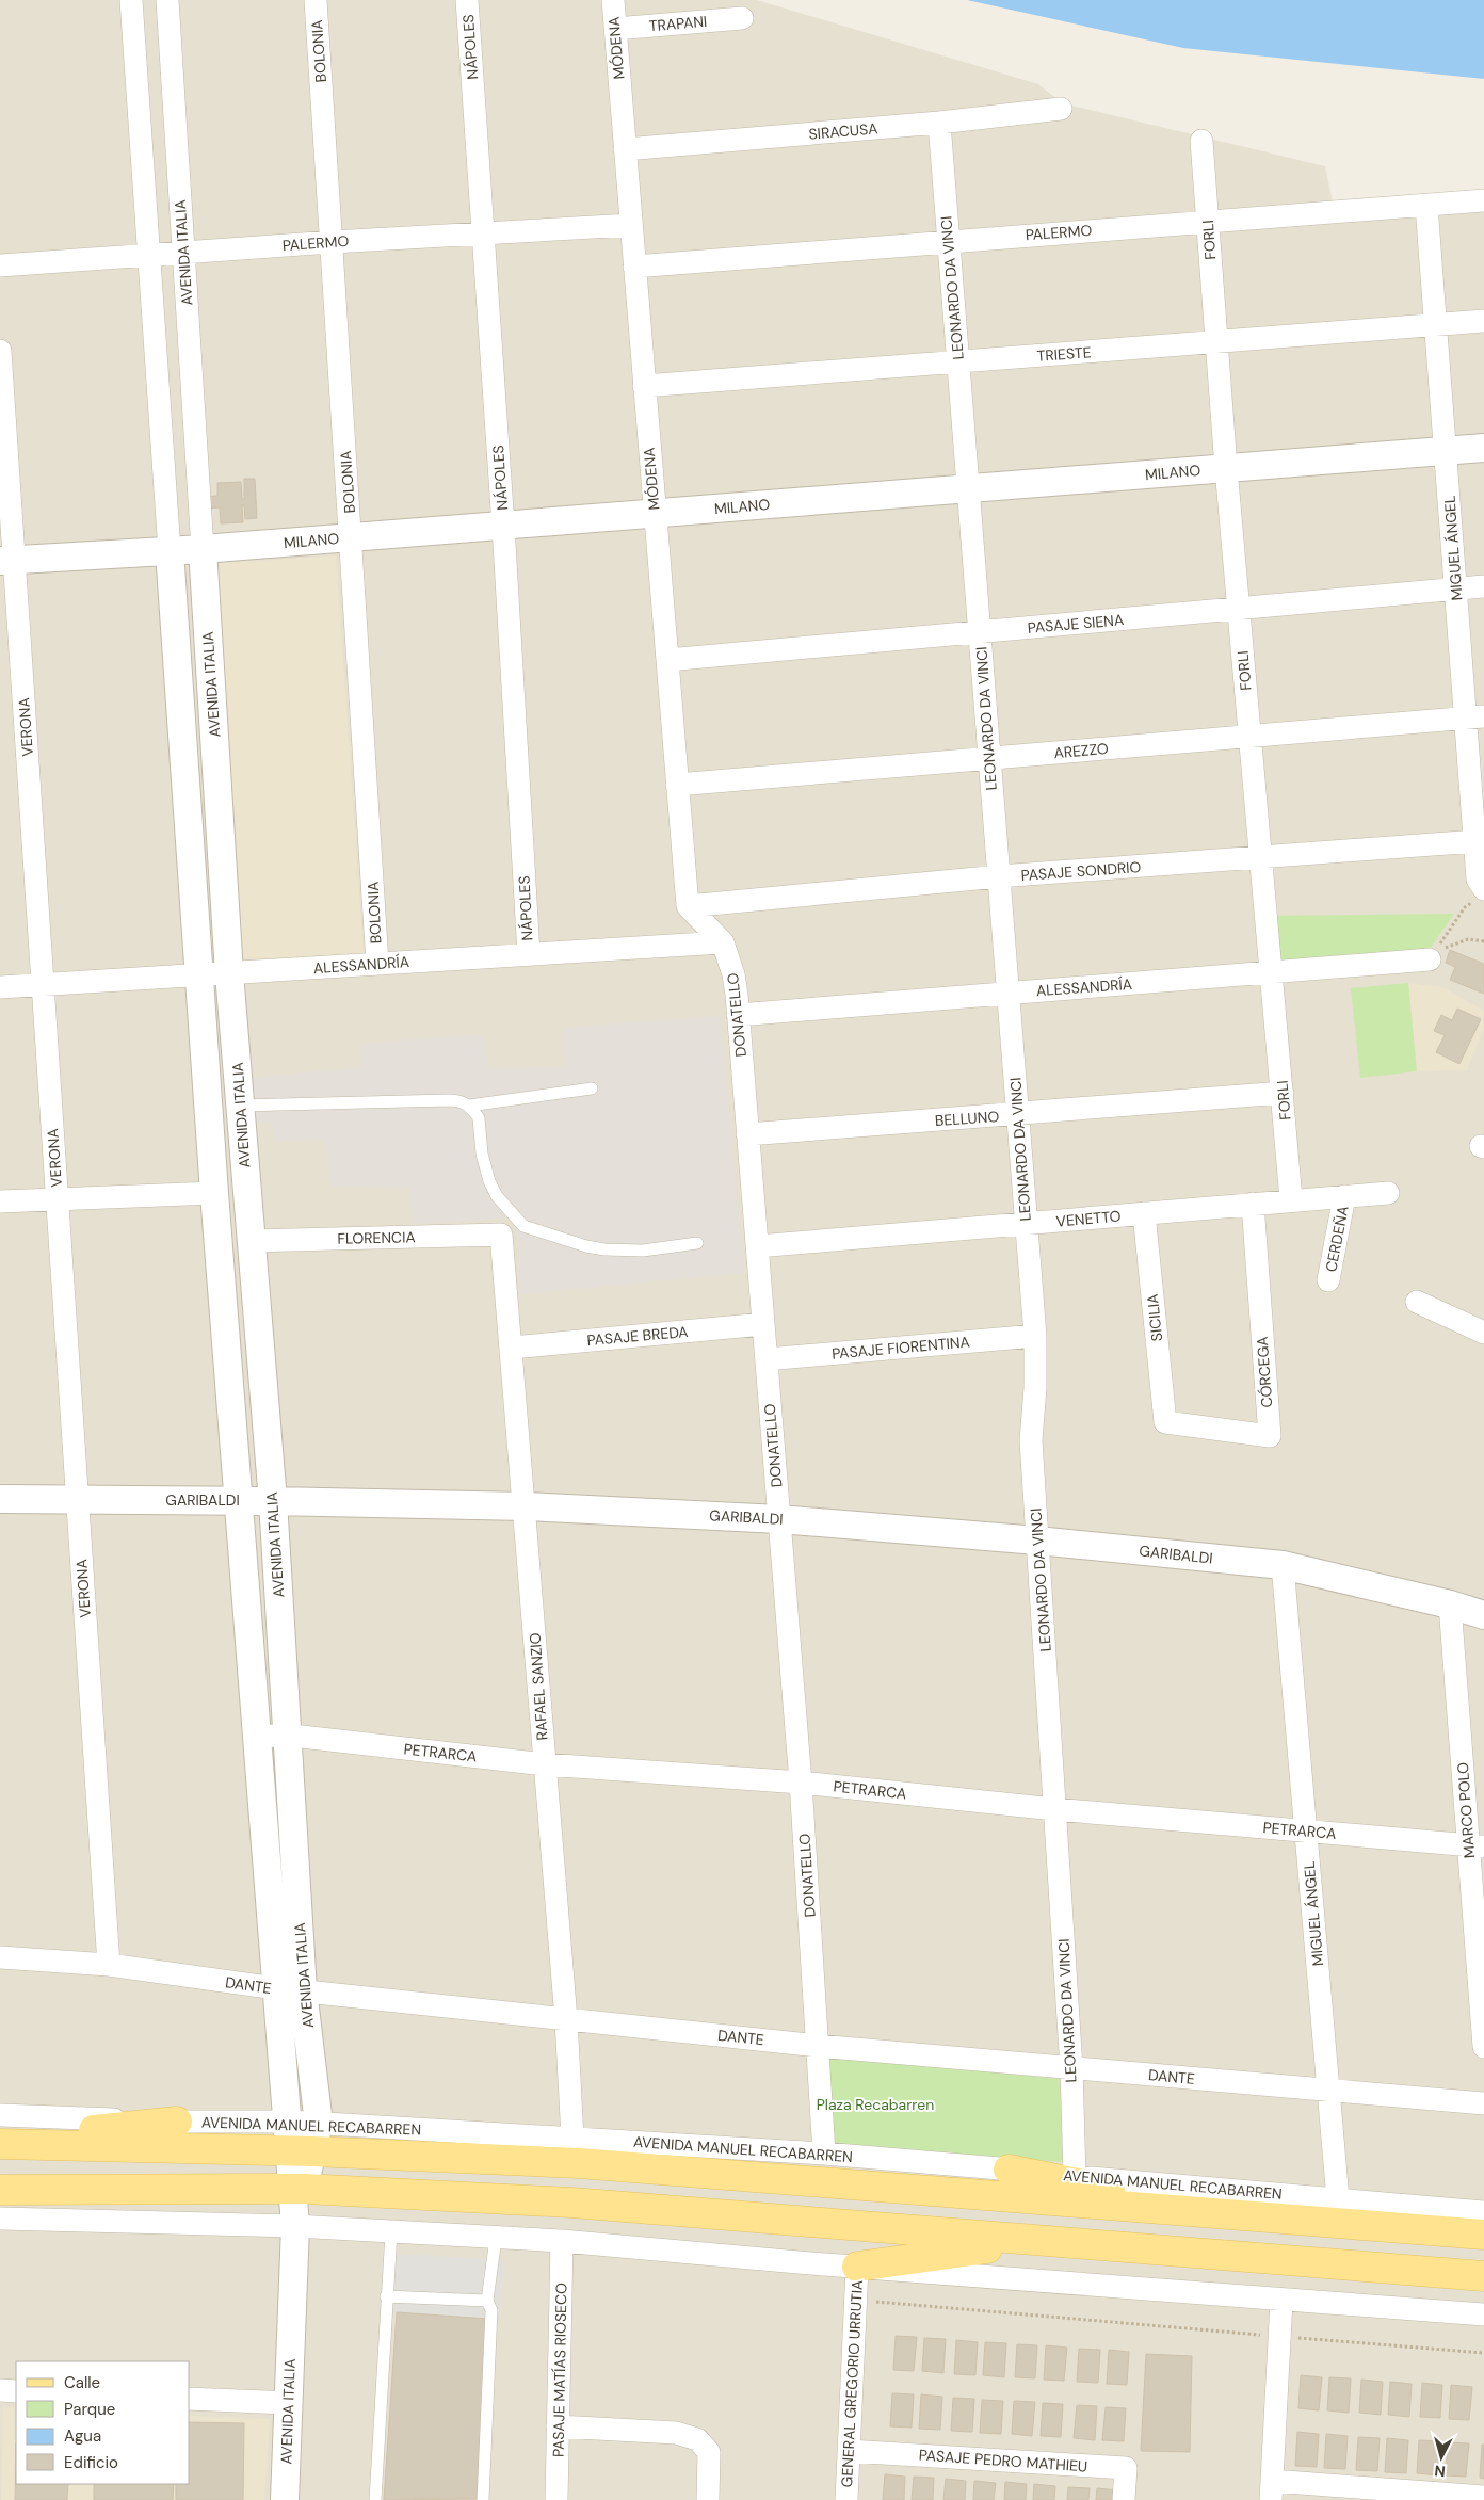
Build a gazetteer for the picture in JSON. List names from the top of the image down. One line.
{"streets":{"main road":["AVENIDA MANUEL RECABARREN"],"street":["TRAPANI","NÁPOLES","MÓDENA","BOLONIA","SIRACUSA","PALERMO","FORLI","AVENIDA ITALIA","LEONARDO DA VINCI","TRIESTE","MILANO","MIGUEL ÁNGEL","PASAJE SIENA","VERONA","AREZZO","PASAJE SONDRIO","ALESSANDRÍA","DONATELLO","BELLUNO","VENETTO","FLORENCIA","CERDEÑA","SICILIA","PASAJE BREDA","PASAJE FIORENTINA","CÓRCEGA","GARIBALDI","RAFAEL SANZIO","PETRARCA","MARCO POLO","DANTE","PASAJE MATÍAS RIOSECO","GENERAL GREGORIO URRUTIA","PASAJE PEDRO MATHIEU"]},"crossings":[["TRAPANI","MÓDENA"],["NÁPOLES","PALERMO"],["NÁPOLES","MILANO"],["NÁPOLES","ALESSANDRÍA"],["MÓDENA","SIRACUSA"],["MÓDENA","PALERMO"],["MÓDENA","TRIESTE"],["MÓDENA","MILANO"],["MÓDENA","PASAJE SIENA"],["MÓDENA","AREZZO"],["MÓDENA","PASAJE SONDRIO"],["BOLONIA","PALERMO"],["BOLONIA","MILANO"],["BOLONIA","ALESSANDRÍA"],["SIRACUSA","LEONARDO DA VINCI"],["PALERMO","FORLI"],["PALERMO","AVENIDA ITALIA"],["PALERMO","LEONARDO DA VINCI"],["PALERMO","MIGUEL ÁNGEL"],["FORLI","TRIESTE"],["FORLI","MILANO"],["FORLI","PASAJE SIENA"],["FORLI","AREZZO"],["FORLI","PASAJE SONDRIO"],["FORLI","ALESSANDRÍA"],["FORLI","BELLUNO"],["FORLI","VENETTO"],["AVENIDA ITALIA","MILANO"],["AVENIDA ITALIA","ALESSANDRÍA"],["AVENIDA ITALIA","FLORENCIA"],["AVENIDA ITALIA","GARIBALDI"],["AVENIDA ITALIA","PETRARCA"],["AVENIDA ITALIA","DANTE"],["AVENIDA ITALIA","AVENIDA MANUEL RECABARREN"],["LEONARDO DA VINCI","TRIESTE"],["LEONARDO DA VINCI","MILANO"],["LEONARDO DA VINCI","PASAJE SIENA"],["LEONARDO DA VINCI","AREZZO"],["LEONARDO DA VINCI","PASAJE SONDRIO"],["LEONARDO DA VINCI","ALESSANDRÍA"],["LEONARDO DA VINCI","BELLUNO"],["LEONARDO DA VINCI","VENETTO"],["LEONARDO DA VINCI","PASAJE FIORENTINA"],["LEONARDO DA VINCI","GARIBALDI"],["LEONARDO DA VINCI","PETRARCA"],["LEONARDO DA VINCI","DANTE"],["LEONARDO DA VINCI","AVENIDA MANUEL RECABARREN"],["TRIESTE","MIGUEL ÁNGEL"],["MILANO","MIGUEL ÁNGEL"],["MILANO","VERONA"],["MIGUEL ÁNGEL","PASAJE SIENA"],["MIGUEL ÁNGEL","AREZZO"],["MIGUEL ÁNGEL","PASAJE SONDRIO"],["MIGUEL ÁNGEL","GARIBALDI"],["MIGUEL ÁNGEL","PETRARCA"],["MIGUEL ÁNGEL","DANTE"],["MIGUEL ÁNGEL","AVENIDA MANUEL RECABARREN"],["VERONA","ALESSANDRÍA"],["VERONA","GARIBALDI"],["VERONA","DANTE"],["ALESSANDRÍA","DONATELLO"],["DONATELLO","BELLUNO"],["DONATELLO","VENETTO"],["DONATELLO","PASAJE BREDA"],["DONATELLO","PASAJE FIORENTINA"],["DONATELLO","GARIBALDI"],["DONATELLO","PETRARCA"],["DONATELLO","DANTE"],["VENETTO","CERDEÑA"],["VENETTO","SICILIA"],["VENETTO","CÓRCEGA"],["FLORENCIA","RAFAEL SANZIO"],["SICILIA","CÓRCEGA"],["PASAJE BREDA","RAFAEL SANZIO"],["GARIBALDI","RAFAEL SANZIO"],["GARIBALDI","MARCO POLO"],["RAFAEL SANZIO","PETRARCA"],["RAFAEL SANZIO","DANTE"],["RAFAEL SANZIO","AVENIDA MANUEL RECABARREN"],["PETRARCA","MARCO POLO"],["GENERAL GREGORIO URRUTIA","PASAJE PEDRO MATHIEU"]],"parks":["Plaza Recabarren"],"legend":["Calle","Parque","Agua","Edificio"],"north":"bottom"}
